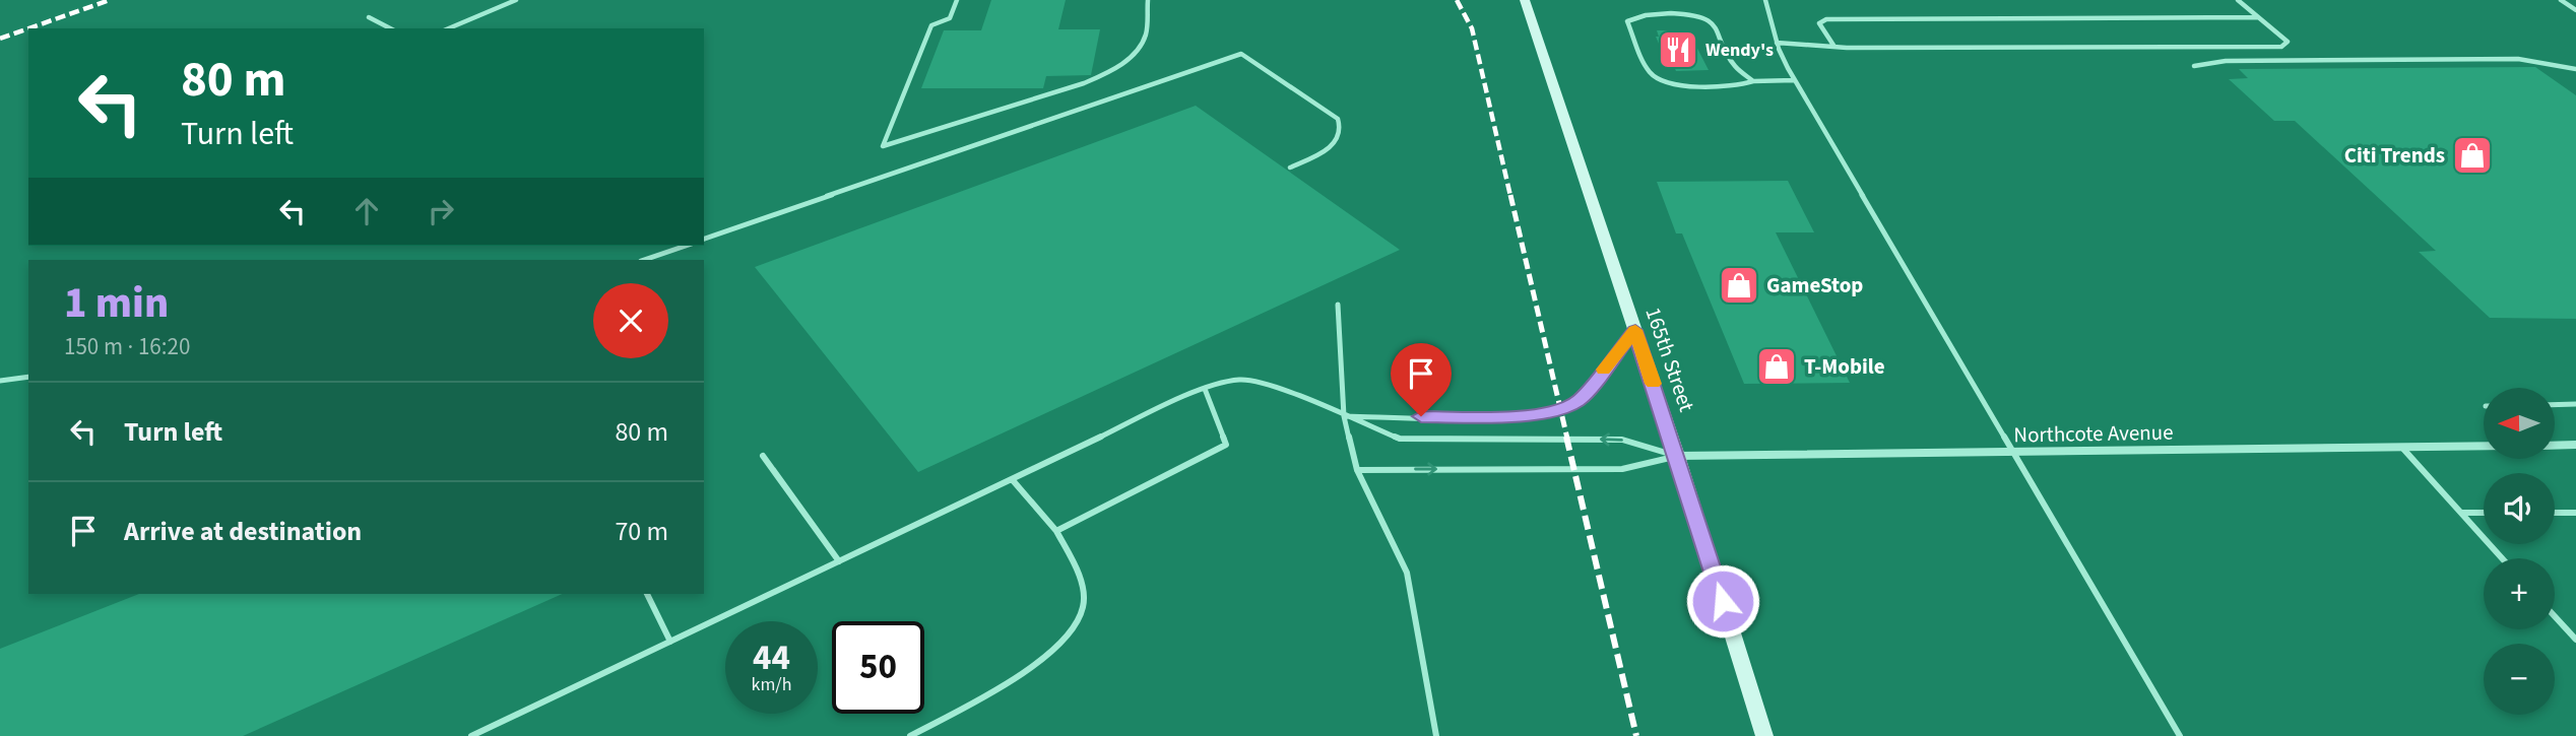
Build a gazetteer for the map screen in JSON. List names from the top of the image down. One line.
{"streets":{"main road":["165th Street"],"street":["Northcote Avenue"]},"crossings":[["165th Street","Northcote Avenue"]],"places":{"restaurant":["Wendy's"],"shop":["Citi Trends","GameStop","T-Mobile"]},"north":"left","page":{"turn":["80 m","Turn left"],"heading":["1 min","150 m · 16:20"],"list":[{"name":"Turn left","value":"80 m"},{"name":"Arrive at destination","value":"70 m"}],"map_buttons":["+","−"],"speed":"44 km/h","limit":"50"}}
